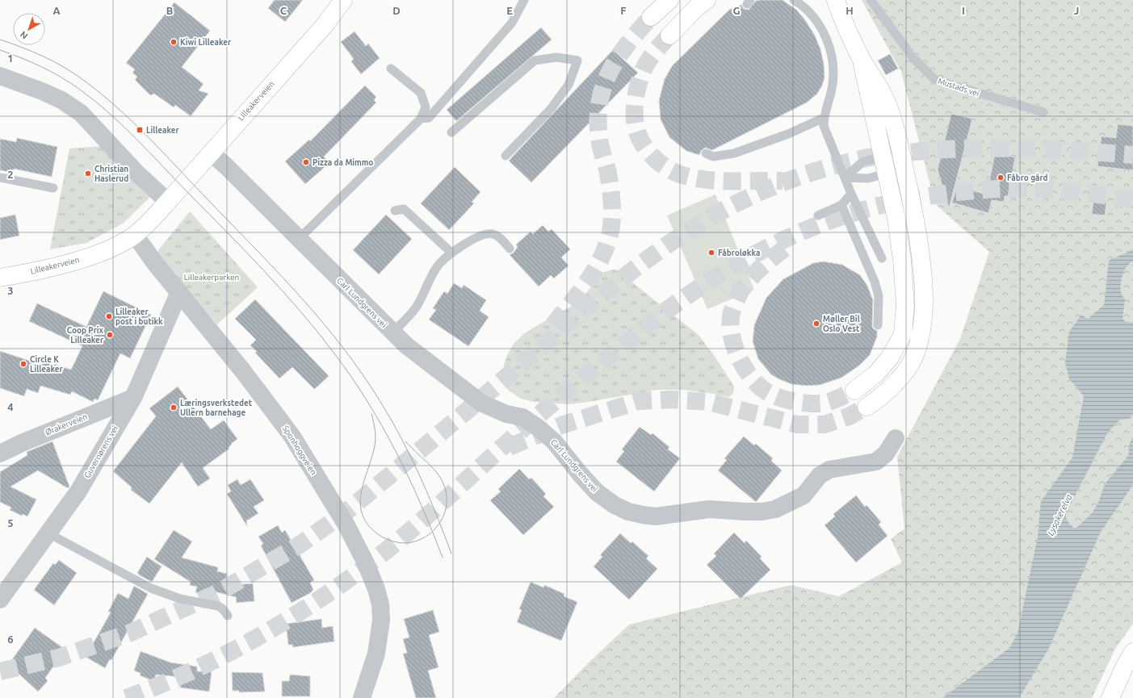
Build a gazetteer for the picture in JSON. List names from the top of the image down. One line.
{"streets":{"main road":["Lilleakerveien"],"street":["Carl Lundgrens vei","Ørakerveien","Sponhoggveien","Guvernørens vei"],"lane":["Mustads vei"]},"crossings":[["Lilleakerveien","Carl Lundgrens vei"],["Lilleakerveien","Sponhoggveien"],["Ørakerveien","Guvernørens vei"],["Sponhoggveien","Guvernørens vei"]],"water":["Lysakerelva"],"parks":["Lilleakerparken"],"places":{"other":["Kiwi Lilleaker","Pizza da Mimmo","Christian Haslerud","Fåbro gård","Fåbroløkka","Lilleaker post i butikk","Møller Bil Oslo Vest","Coop Prix Lilleaker","Circle K Lilleaker","Læringsverkstedet Ullern barnehage"],"transit":["Lilleaker"]},"north":"bottom left","grid":{"columns":["A","B","C","D","E","F","G","H","I","J"],"rows":["1","2","3","4","5","6"]}}
